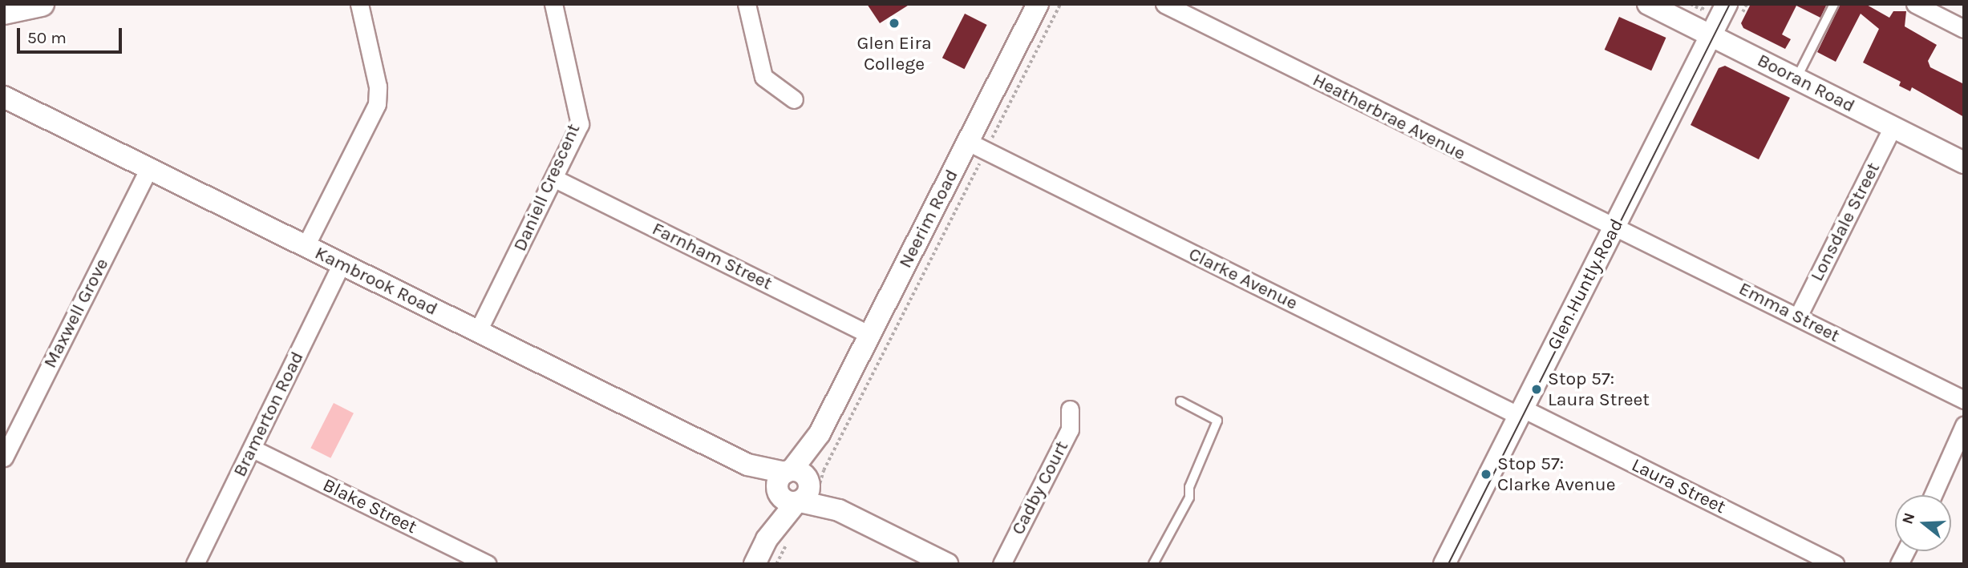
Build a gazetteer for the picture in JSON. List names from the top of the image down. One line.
{"streets":{"street":["Booran Road","Heatherbrae Avenue","Daniell Crescent","Neerim Road","Lonsdale Street","Farnham Street","Clarke Avenue","Kambrook Road","Glen Huntly Road","Emma Street","Maxwell Grove","Bramerton Road","Laura Street","Cadby Court","Blake Street"]},"crossings":[["Booran Road","Lonsdale Street"],["Booran Road","Glen Huntly Road"],["Heatherbrae Avenue","Glen Huntly Road"],["Heatherbrae Avenue","Emma Street"],["Daniell Crescent","Farnham Street"],["Daniell Crescent","Kambrook Road"],["Neerim Road","Farnham Street"],["Neerim Road","Clarke Avenue"],["Neerim Road","Kambrook Road"],["Lonsdale Street","Emma Street"],["Clarke Avenue","Glen Huntly Road"],["Clarke Avenue","Laura Street"],["Kambrook Road","Maxwell Grove"],["Kambrook Road","Bramerton Road"],["Glen Huntly Road","Emma Street"],["Glen Huntly Road","Laura Street"],["Bramerton Road","Blake Street"]],"places":["Glen Eira College","Stop 57: Laura Street","Stop 57: Clarke Avenue"],"scale_bar":"50 m","north":"left"}
